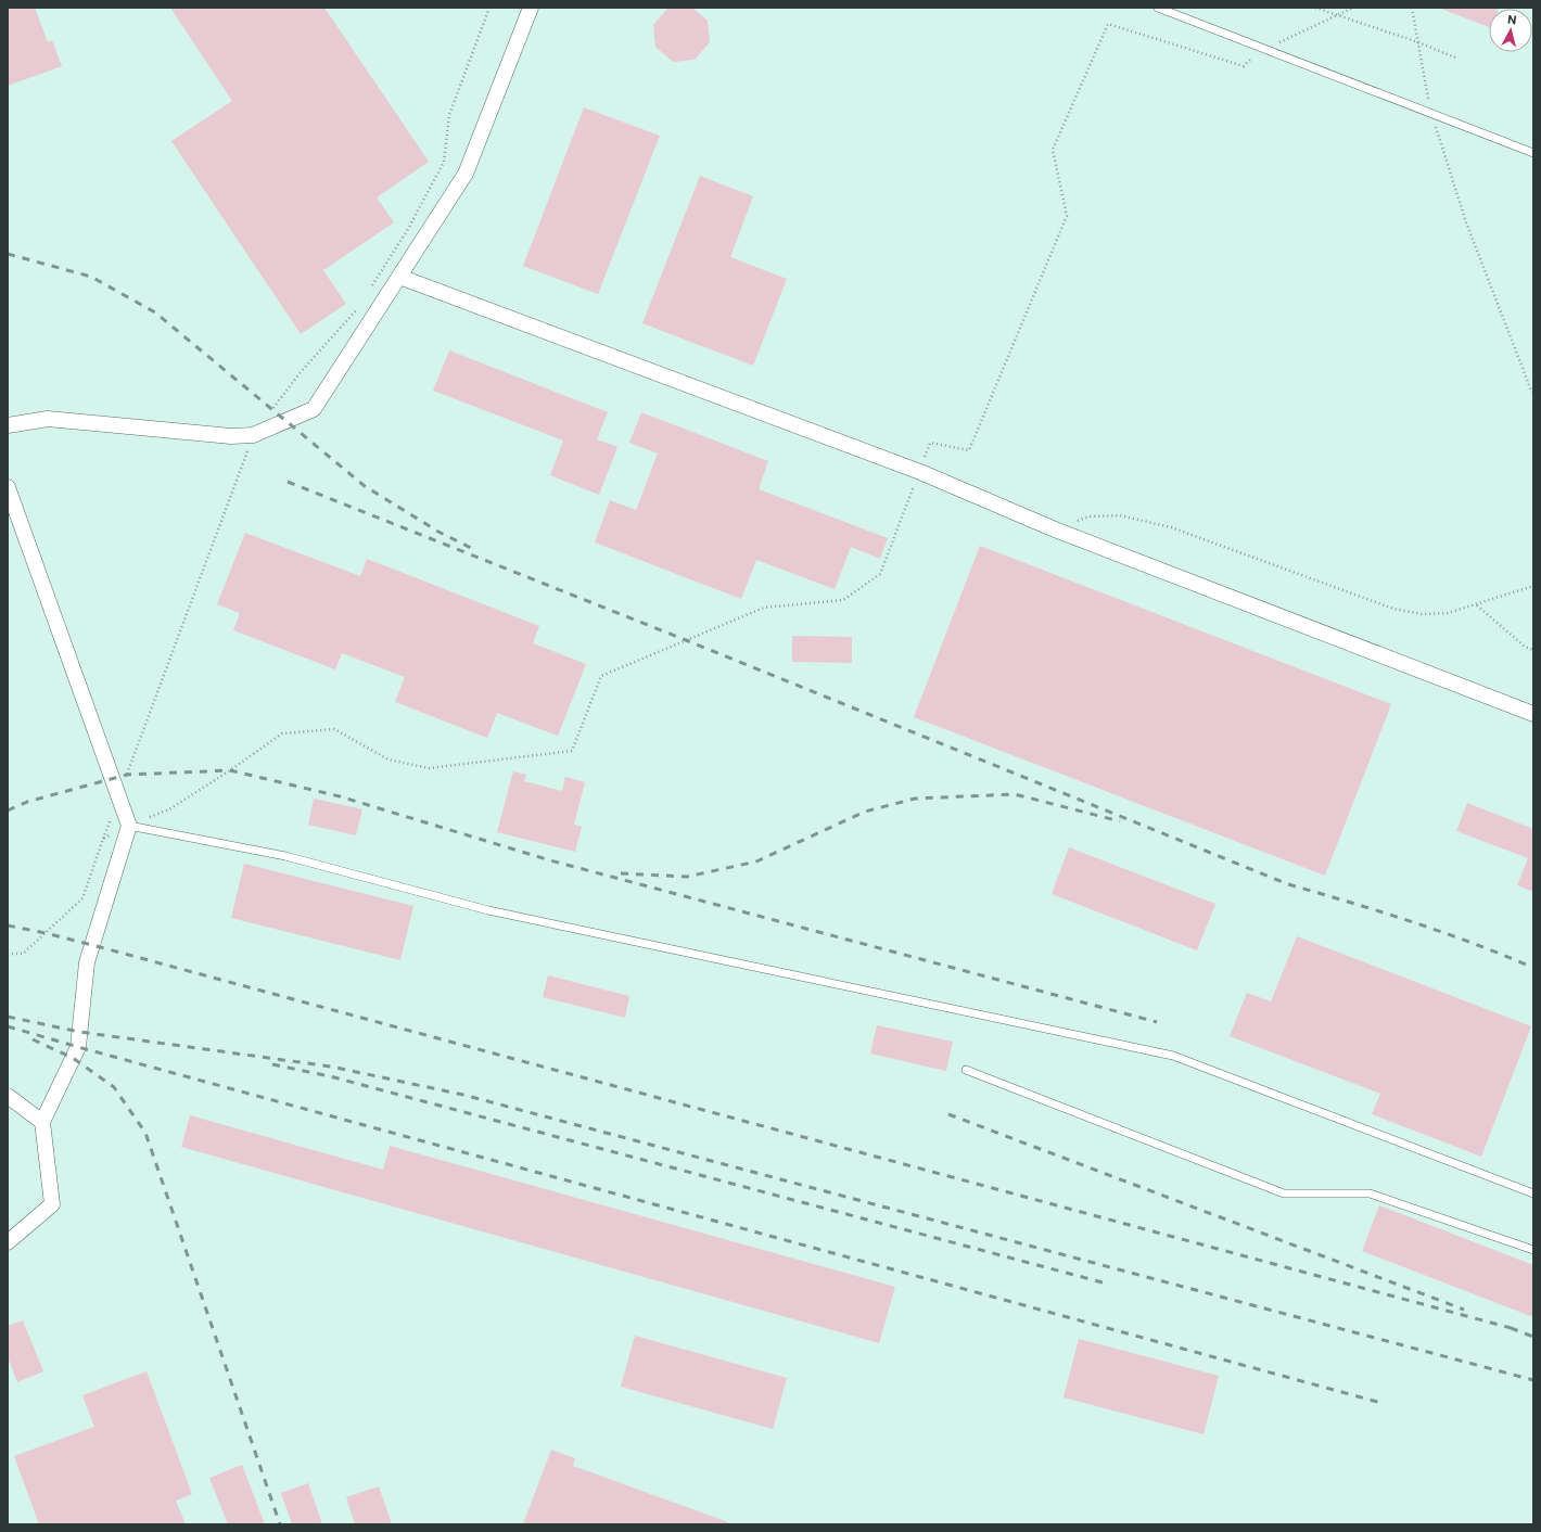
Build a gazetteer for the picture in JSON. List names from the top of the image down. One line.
{"north":"top"}
